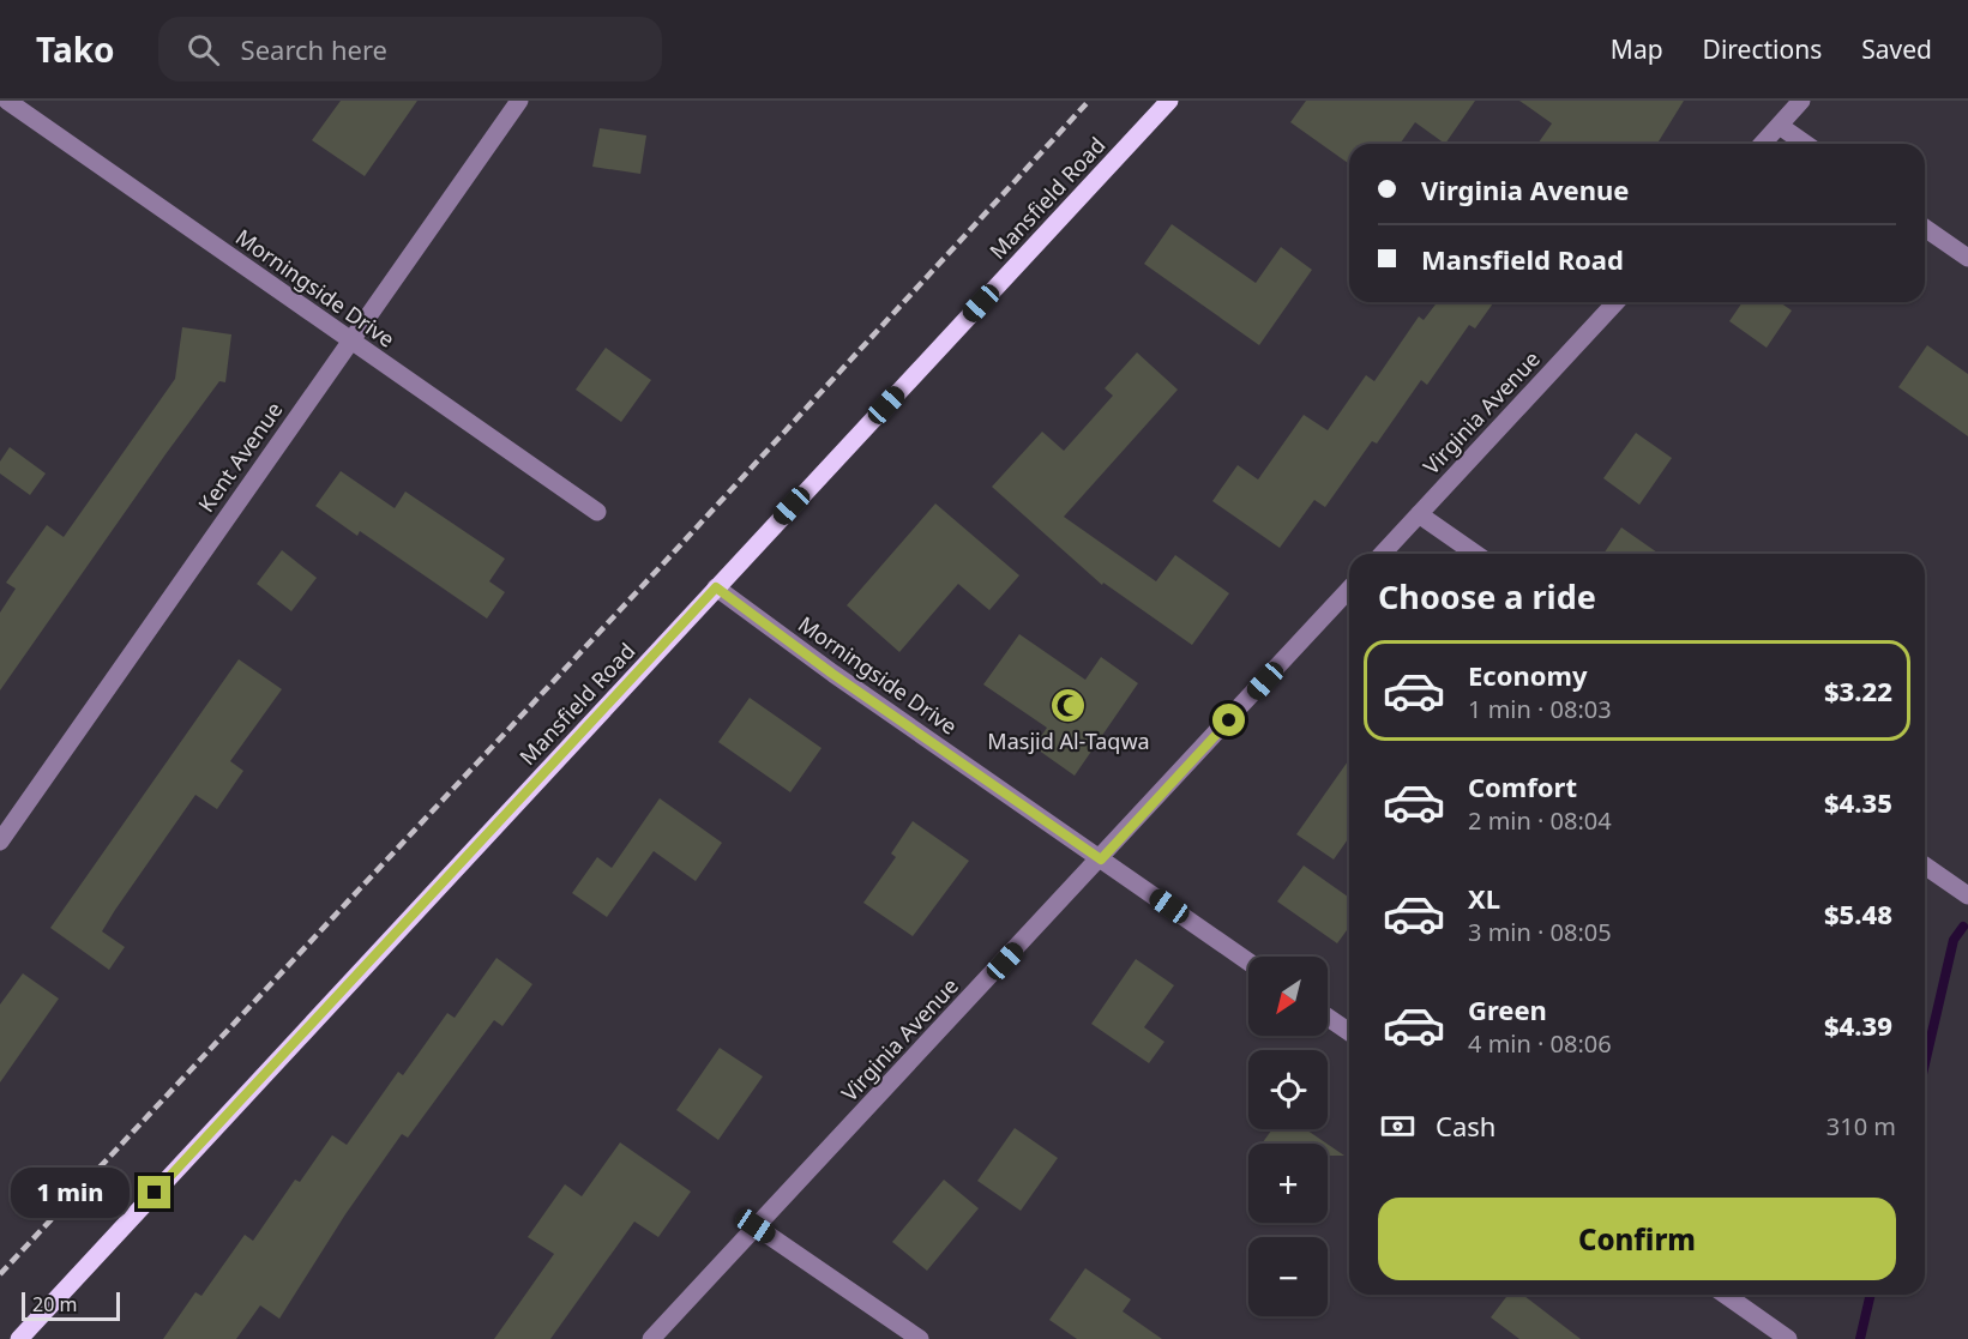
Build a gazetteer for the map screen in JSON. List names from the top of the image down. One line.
{"streets":{"main road":["Mansfield Road"],"street":["Morningside Drive","Virginia Avenue","Kent Avenue"]},"crossings":[["Mansfield Road","Morningside Drive"],["Morningside Drive","Virginia Avenue"],["Morningside Drive","Kent Avenue"]],"places":{"mosque":["Masjid Al-Taqwa"]},"scale_bar":"20 m","north":"bottom left","page":{"header":"Tako","search":"Search here","nav":["Map","Directions","Saved"],"banner":["Virginia Avenue","Mansfield Road"],"heading":"Choose a ride","list":[{"name":"Economy","note":"1 min · 08:03","value":"$3.22"},{"name":"Comfort","note":"2 min · 08:04","value":"$4.35"},{"name":"XL","note":"3 min · 08:05","value":"$5.48"},{"name":"Green","note":"4 min · 08:06","value":"$4.39"}],"map_buttons":["+","−"],"pay":["Cash","310 m"],"bubble":"1 min","buttons":"Confirm","scale":"20 m"}}
